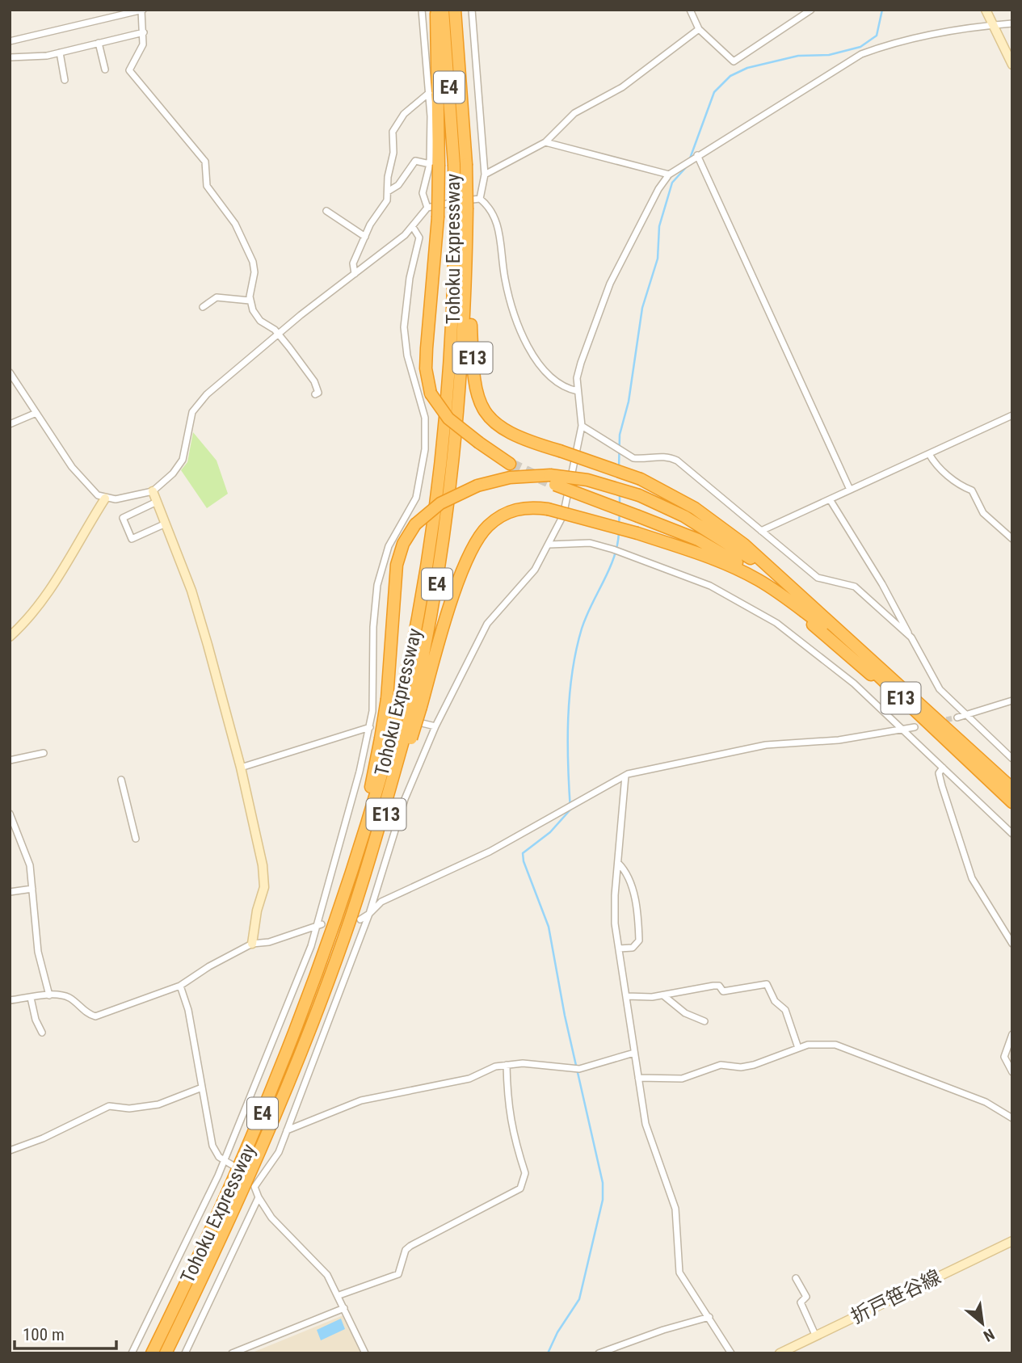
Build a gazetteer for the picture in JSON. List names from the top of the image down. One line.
{"streets":{"highway":["E4","Tohoku Expressway","E13"],"street":["折戸笹谷線"]},"crossings":[["Tohoku Expressway","E13"]],"scale_bar":"100 m","north":"bottom right"}
